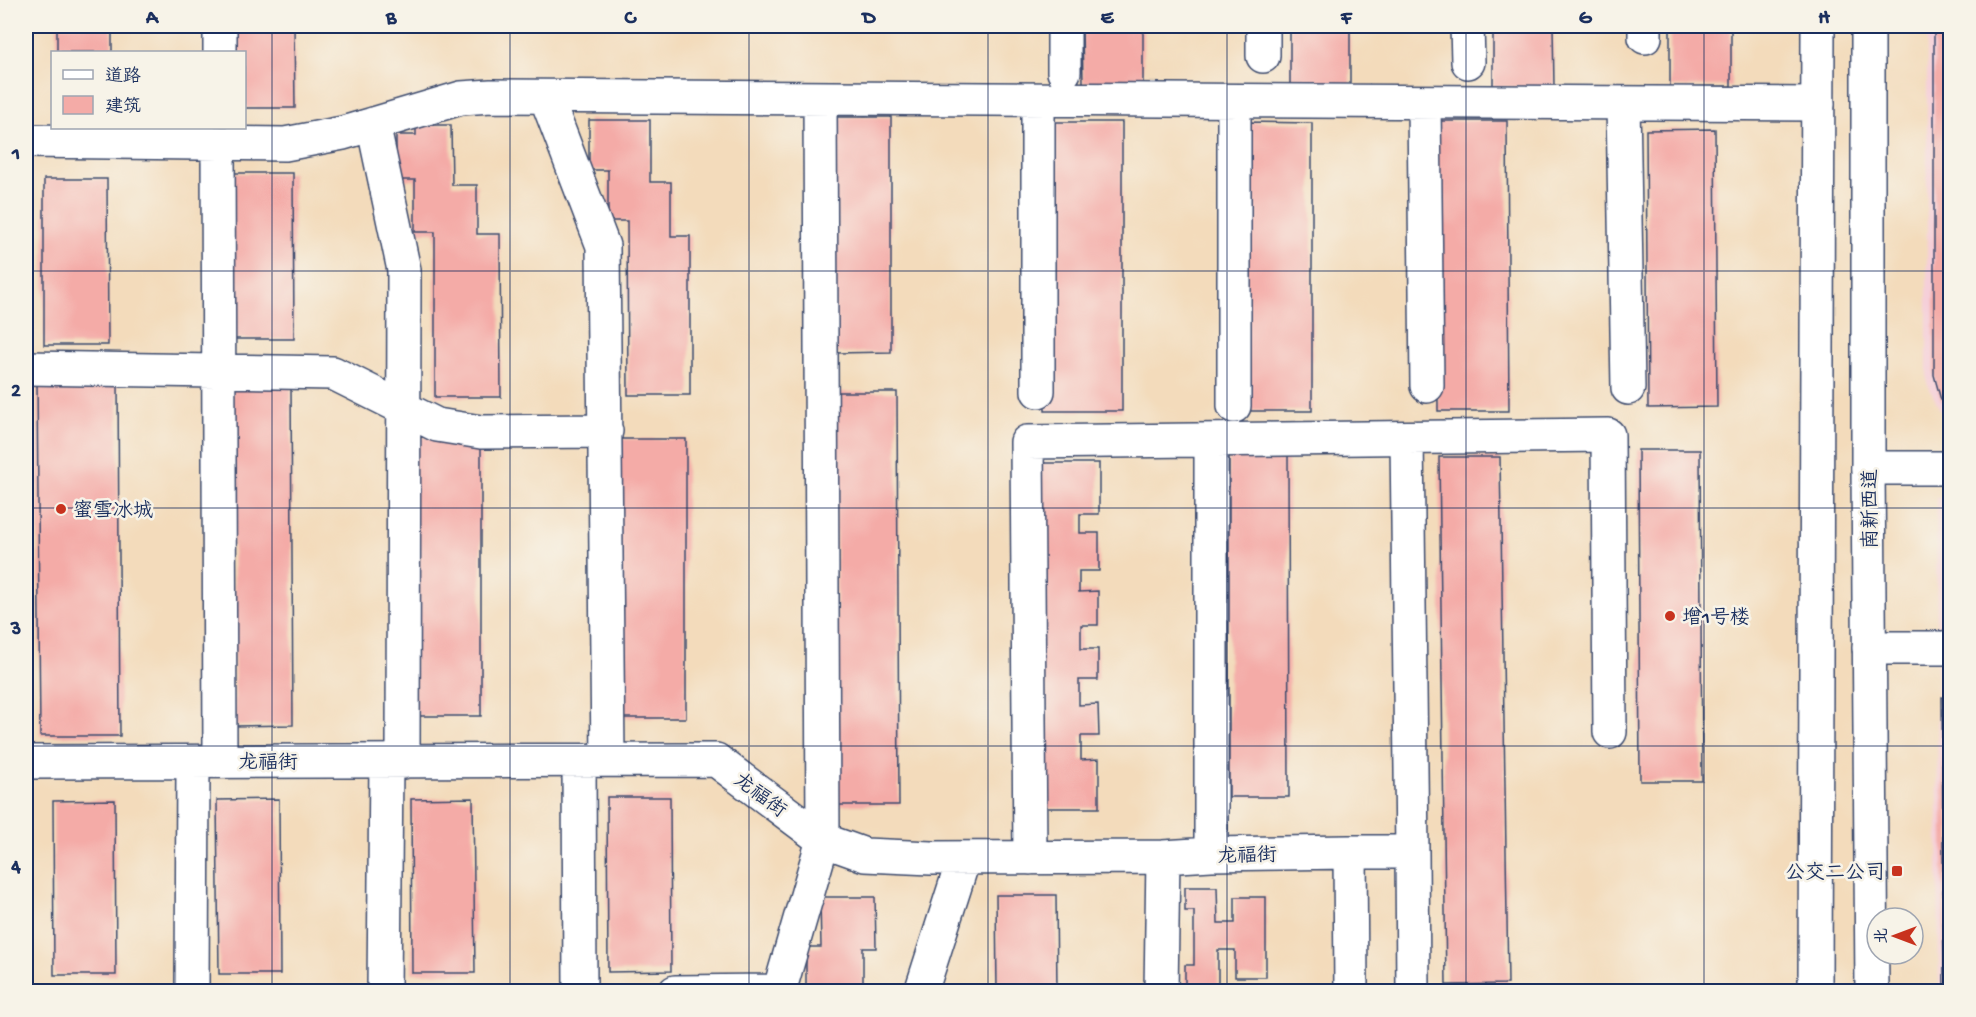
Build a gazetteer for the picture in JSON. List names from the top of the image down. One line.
{"streets":{"street":["南新西道","龙福街"]},"places":{"other":["蜜雪冰城","增1号楼"],"transit":["公交二公司"]},"legend":["道路","建筑"],"north":"left","grid":{"columns":["A","B","C","D","E","F","G","H"],"rows":["1","2","3","4"]}}
